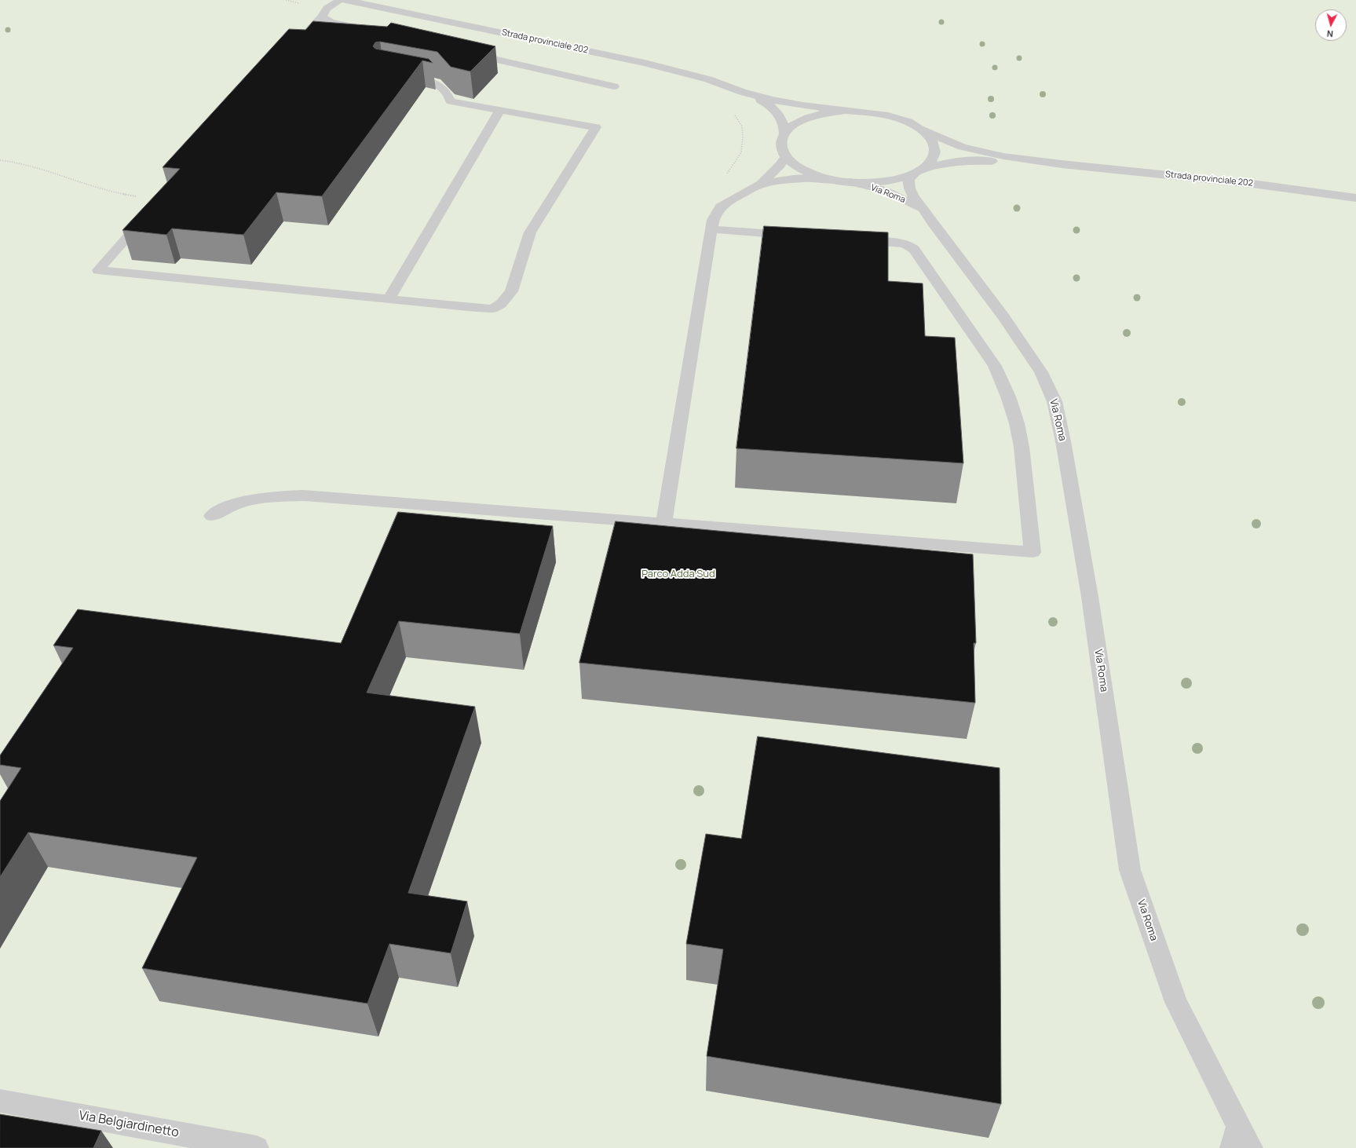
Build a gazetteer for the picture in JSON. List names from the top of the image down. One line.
{"streets":{"street":["Strada provinciale 202","Via Roma","Via Belgiardinetto"]},"crossings":[["Strada provinciale 202","Via Roma"]],"parks":["Parco Adda Sud"],"north":"bottom"}
